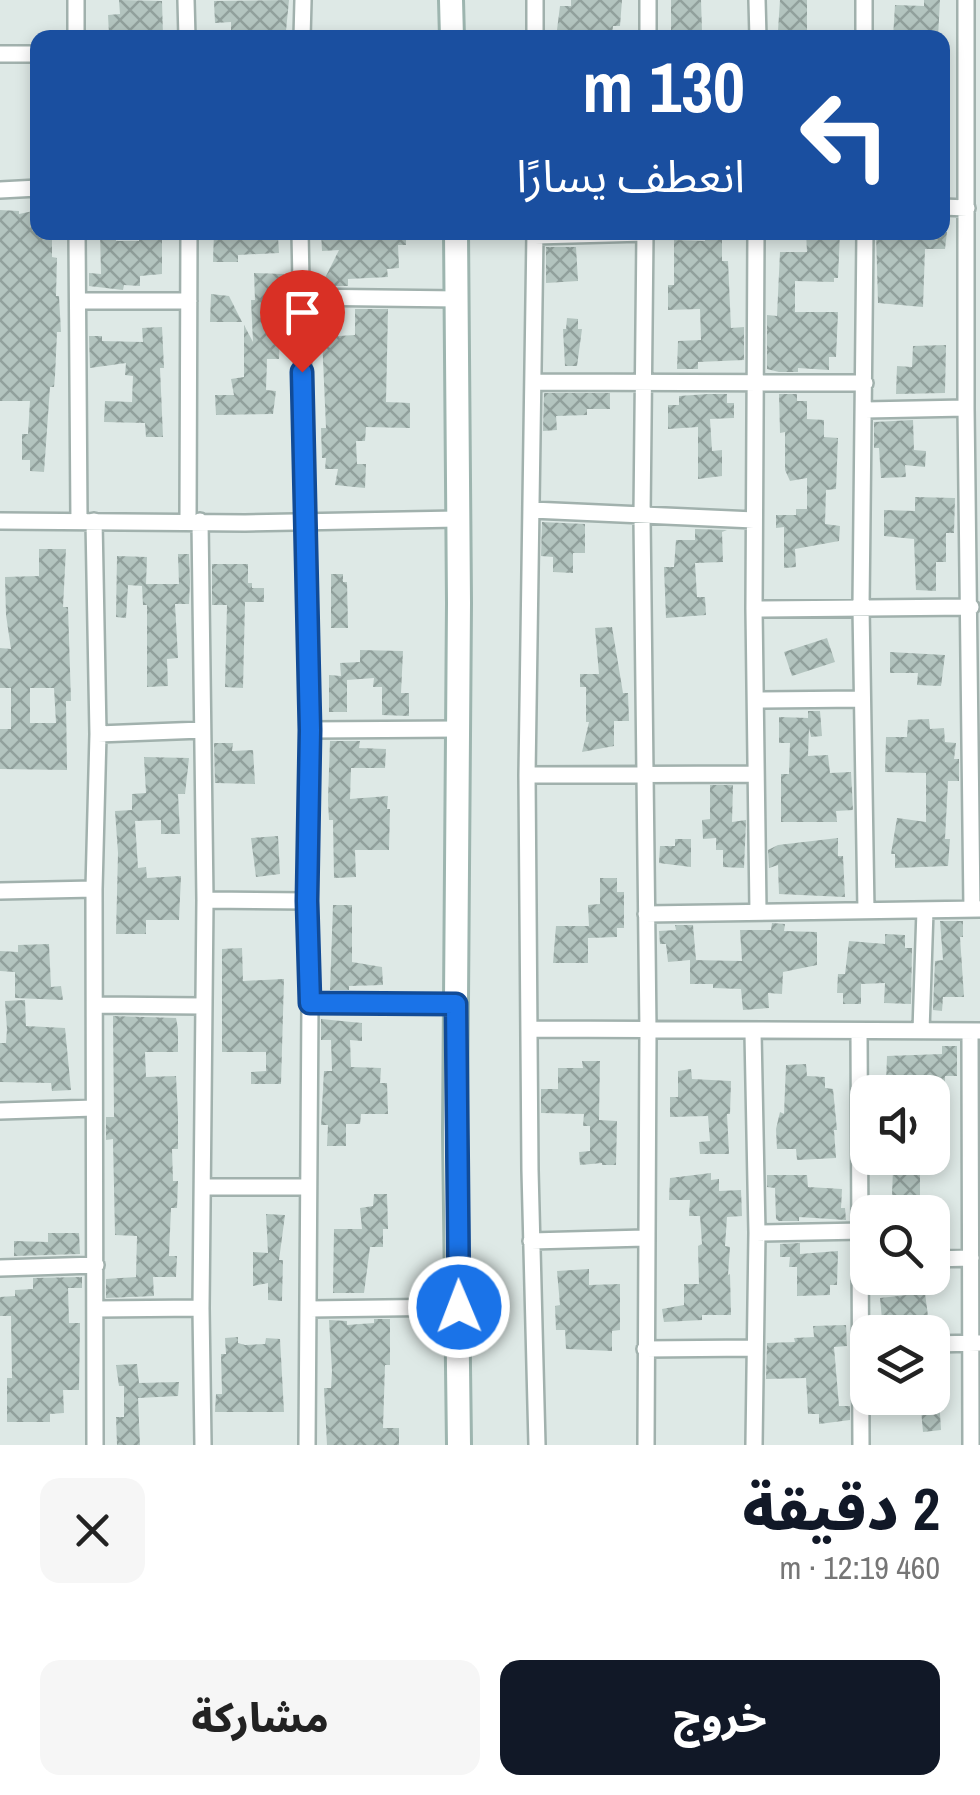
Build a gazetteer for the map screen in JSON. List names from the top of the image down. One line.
{"page":{"turn":["130 m","انعطف يسارًا"],"heading":["2 دقيقة","460 m · 12:19"],"buttons":["خروج","مشاركة"]}}
